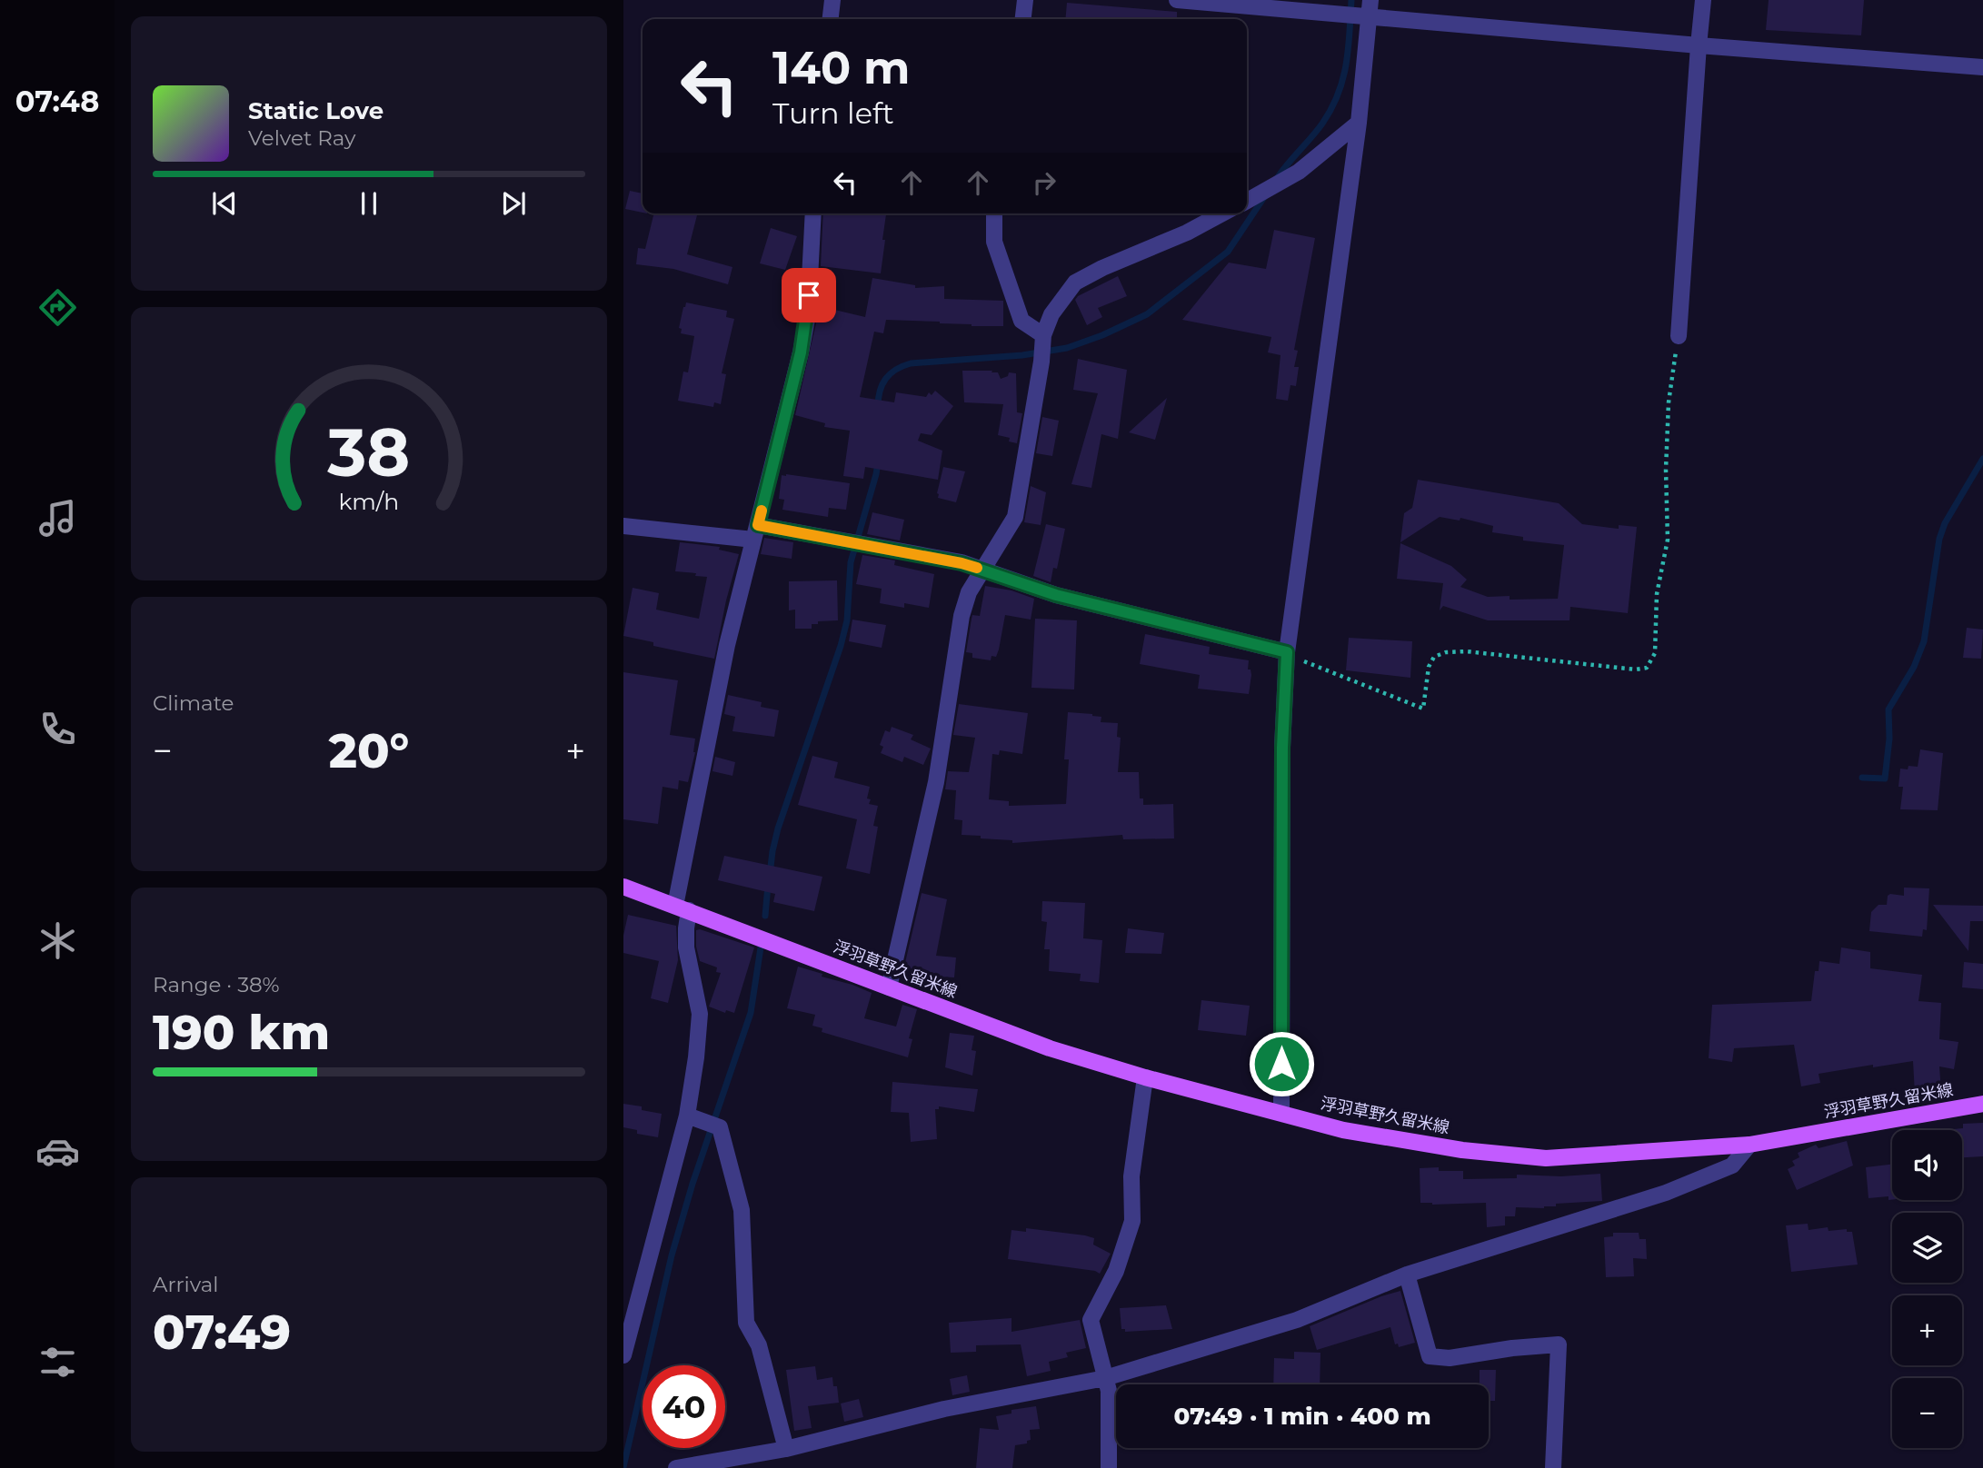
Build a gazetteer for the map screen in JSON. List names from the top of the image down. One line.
{"streets":{"main road":["浮羽草野久留米線"]},"page":{"tabs":"07:48","turn":["140 m","Turn left"],"song":["Static Love","Velvet Ray"],"tile":["Climate",["Range · 38%","190 km"],["Arrival","07:49"]],"heat":["−","20°","+"],"map_buttons":["+","−"],"limit":"40","trip":"07:49 · 1 min · 400 m","gauge":["38","km/h"]}}
